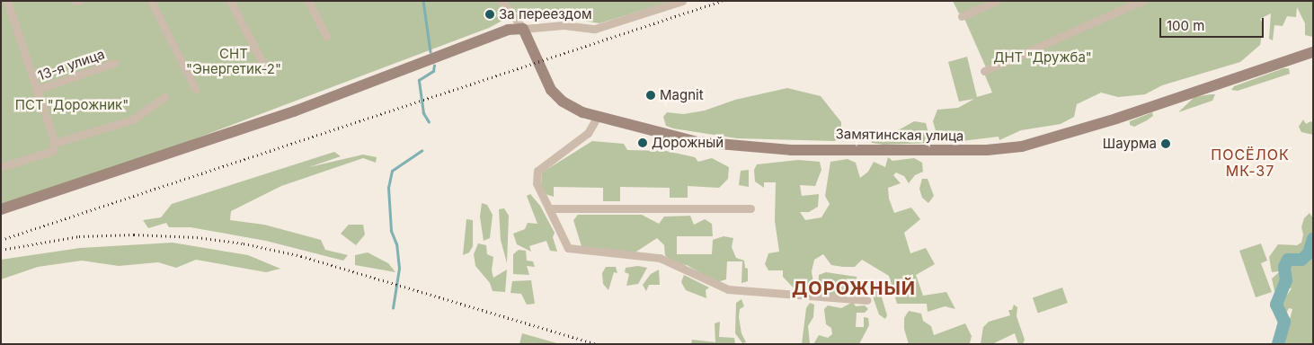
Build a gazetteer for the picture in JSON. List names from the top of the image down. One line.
{"streets":{"street":["13-я улица","Замятинская улица"]},"districts":["ПОСЁЛОК МК-37","ДОРОЖНЫЙ"],"parks":["СHТ \"Энергетик-2\"","ДНТ \"Дружба\"","ПСТ \"Дорожник\""],"places":["За переездом","Magnit","Дорожный","Шаурма"],"scale_bar":"100 m"}
